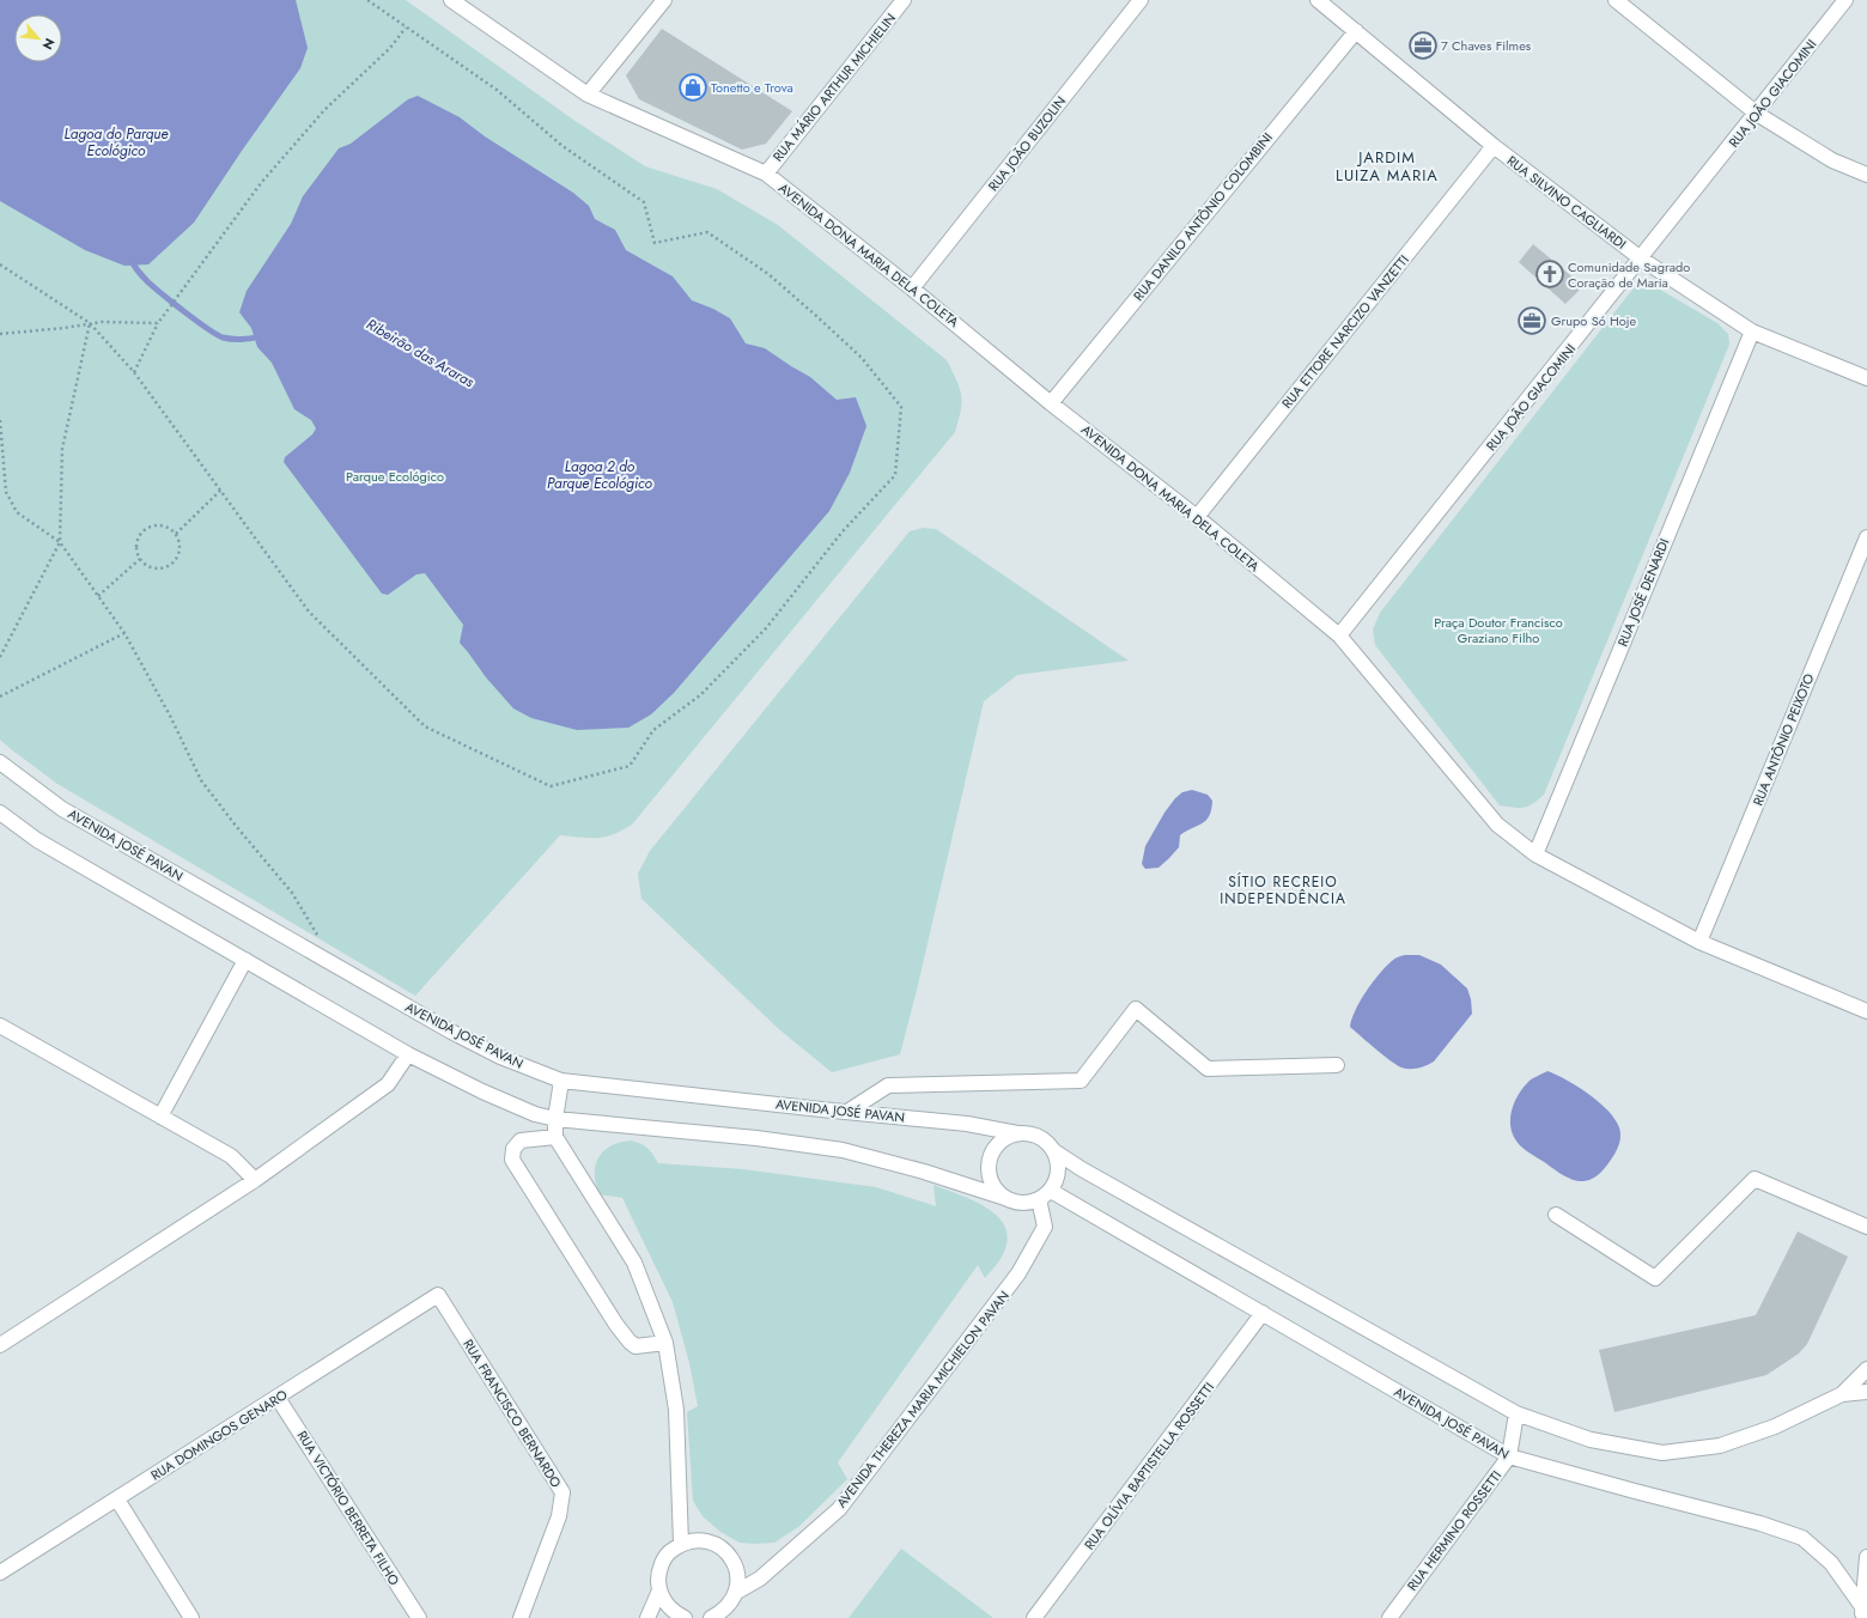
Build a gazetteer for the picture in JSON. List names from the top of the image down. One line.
{"streets":{"street":["RUA MÁRIO ARTHUR MICHIELIN","RUA JOÃO GIACOMINI","RUA JOÃO BUZOLIN","RUA SILVINO CAGLIARDI","RUA DANILO ANTÔNIO COLOMBINI","AVENIDA DONA MARIA DELA COLETA","RUA ETTORE NARCIZO VANZETTI","RUA JOSÉ DENARDI","RUA ANTÔNIO PEIXOTO","AVENIDA JOSÉ PAVAN","AVENIDA THEREZA MARIA MICHIELON PAVAN","RUA FRANCISCO BERNARDO","RUA DOMINGOS GENARO","RUA OLÍVIA BAPTISTELLA ROSSETTI","RUA VICTÓRIO BERRETA FILHO","RUA HERMINO ROSSETTI"]},"crossings":[["RUA MÁRIO ARTHUR MICHIELIN","AVENIDA DONA MARIA DELA COLETA"],["RUA JOÃO GIACOMINI","RUA SILVINO CAGLIARDI"],["RUA JOÃO GIACOMINI","AVENIDA DONA MARIA DELA COLETA"],["RUA JOÃO BUZOLIN","AVENIDA DONA MARIA DELA COLETA"],["RUA SILVINO CAGLIARDI","RUA DANILO ANTÔNIO COLOMBINI"],["RUA SILVINO CAGLIARDI","RUA ETTORE NARCIZO VANZETTI"],["RUA SILVINO CAGLIARDI","RUA JOSÉ DENARDI"],["RUA DANILO ANTÔNIO COLOMBINI","AVENIDA DONA MARIA DELA COLETA"],["AVENIDA DONA MARIA DELA COLETA","RUA ETTORE NARCIZO VANZETTI"],["AVENIDA DONA MARIA DELA COLETA","RUA JOSÉ DENARDI"],["AVENIDA DONA MARIA DELA COLETA","RUA ANTÔNIO PEIXOTO"],["AVENIDA JOSÉ PAVAN","AVENIDA THEREZA MARIA MICHIELON PAVAN"],["AVENIDA JOSÉ PAVAN","RUA OLÍVIA BAPTISTELLA ROSSETTI"],["AVENIDA JOSÉ PAVAN","RUA HERMINO ROSSETTI"],["RUA FRANCISCO BERNARDO","RUA DOMINGOS GENARO"],["RUA DOMINGOS GENARO","RUA VICTÓRIO BERRETA FILHO"]],"districts":["JARDIM LUIZA MARIA","SÍTIO RECREIO INDEPENDÊNCIA"],"water":["Lagoa do Parque Ecológico","Ribeirão das Araras","Lagoa 2 do Parque Ecológico"],"parks":["Parque Ecológico","Praça Doutor Francisco Graziano Filho"],"places":{"office":["7 Chaves Filmes","Grupo Só Hoje"],"shop":["Tonetto e Trova"],"church":["Comunidade Sagrado Coração de Maria"]},"north":"bottom right"}
